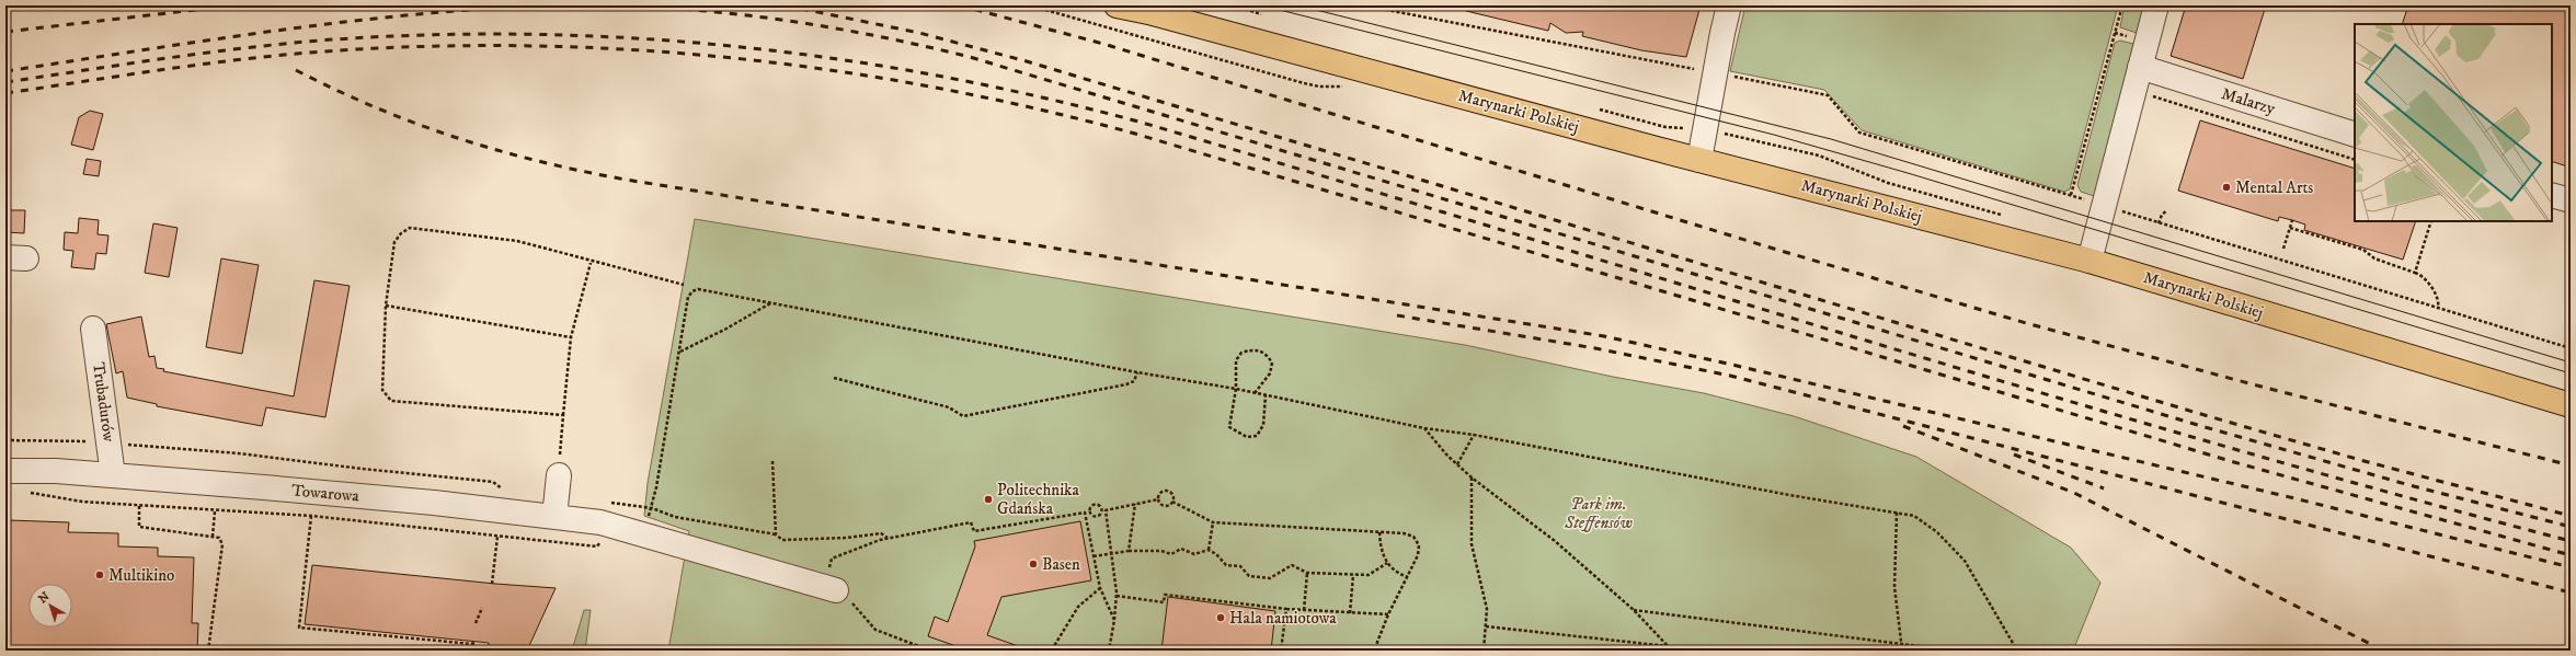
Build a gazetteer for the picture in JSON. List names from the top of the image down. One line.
{"streets":{"main road":["Marynarki Polskiej"],"street":["Malarzy","Trubadurów","Towarowa"]},"crossings":[["Trubadurów","Towarowa"]],"parks":["Park im. Steffensów"],"places":["Mental Arts","Politechnika Gdańska","Basen","Multikino","Hala namiotowa"],"north":"top left"}
